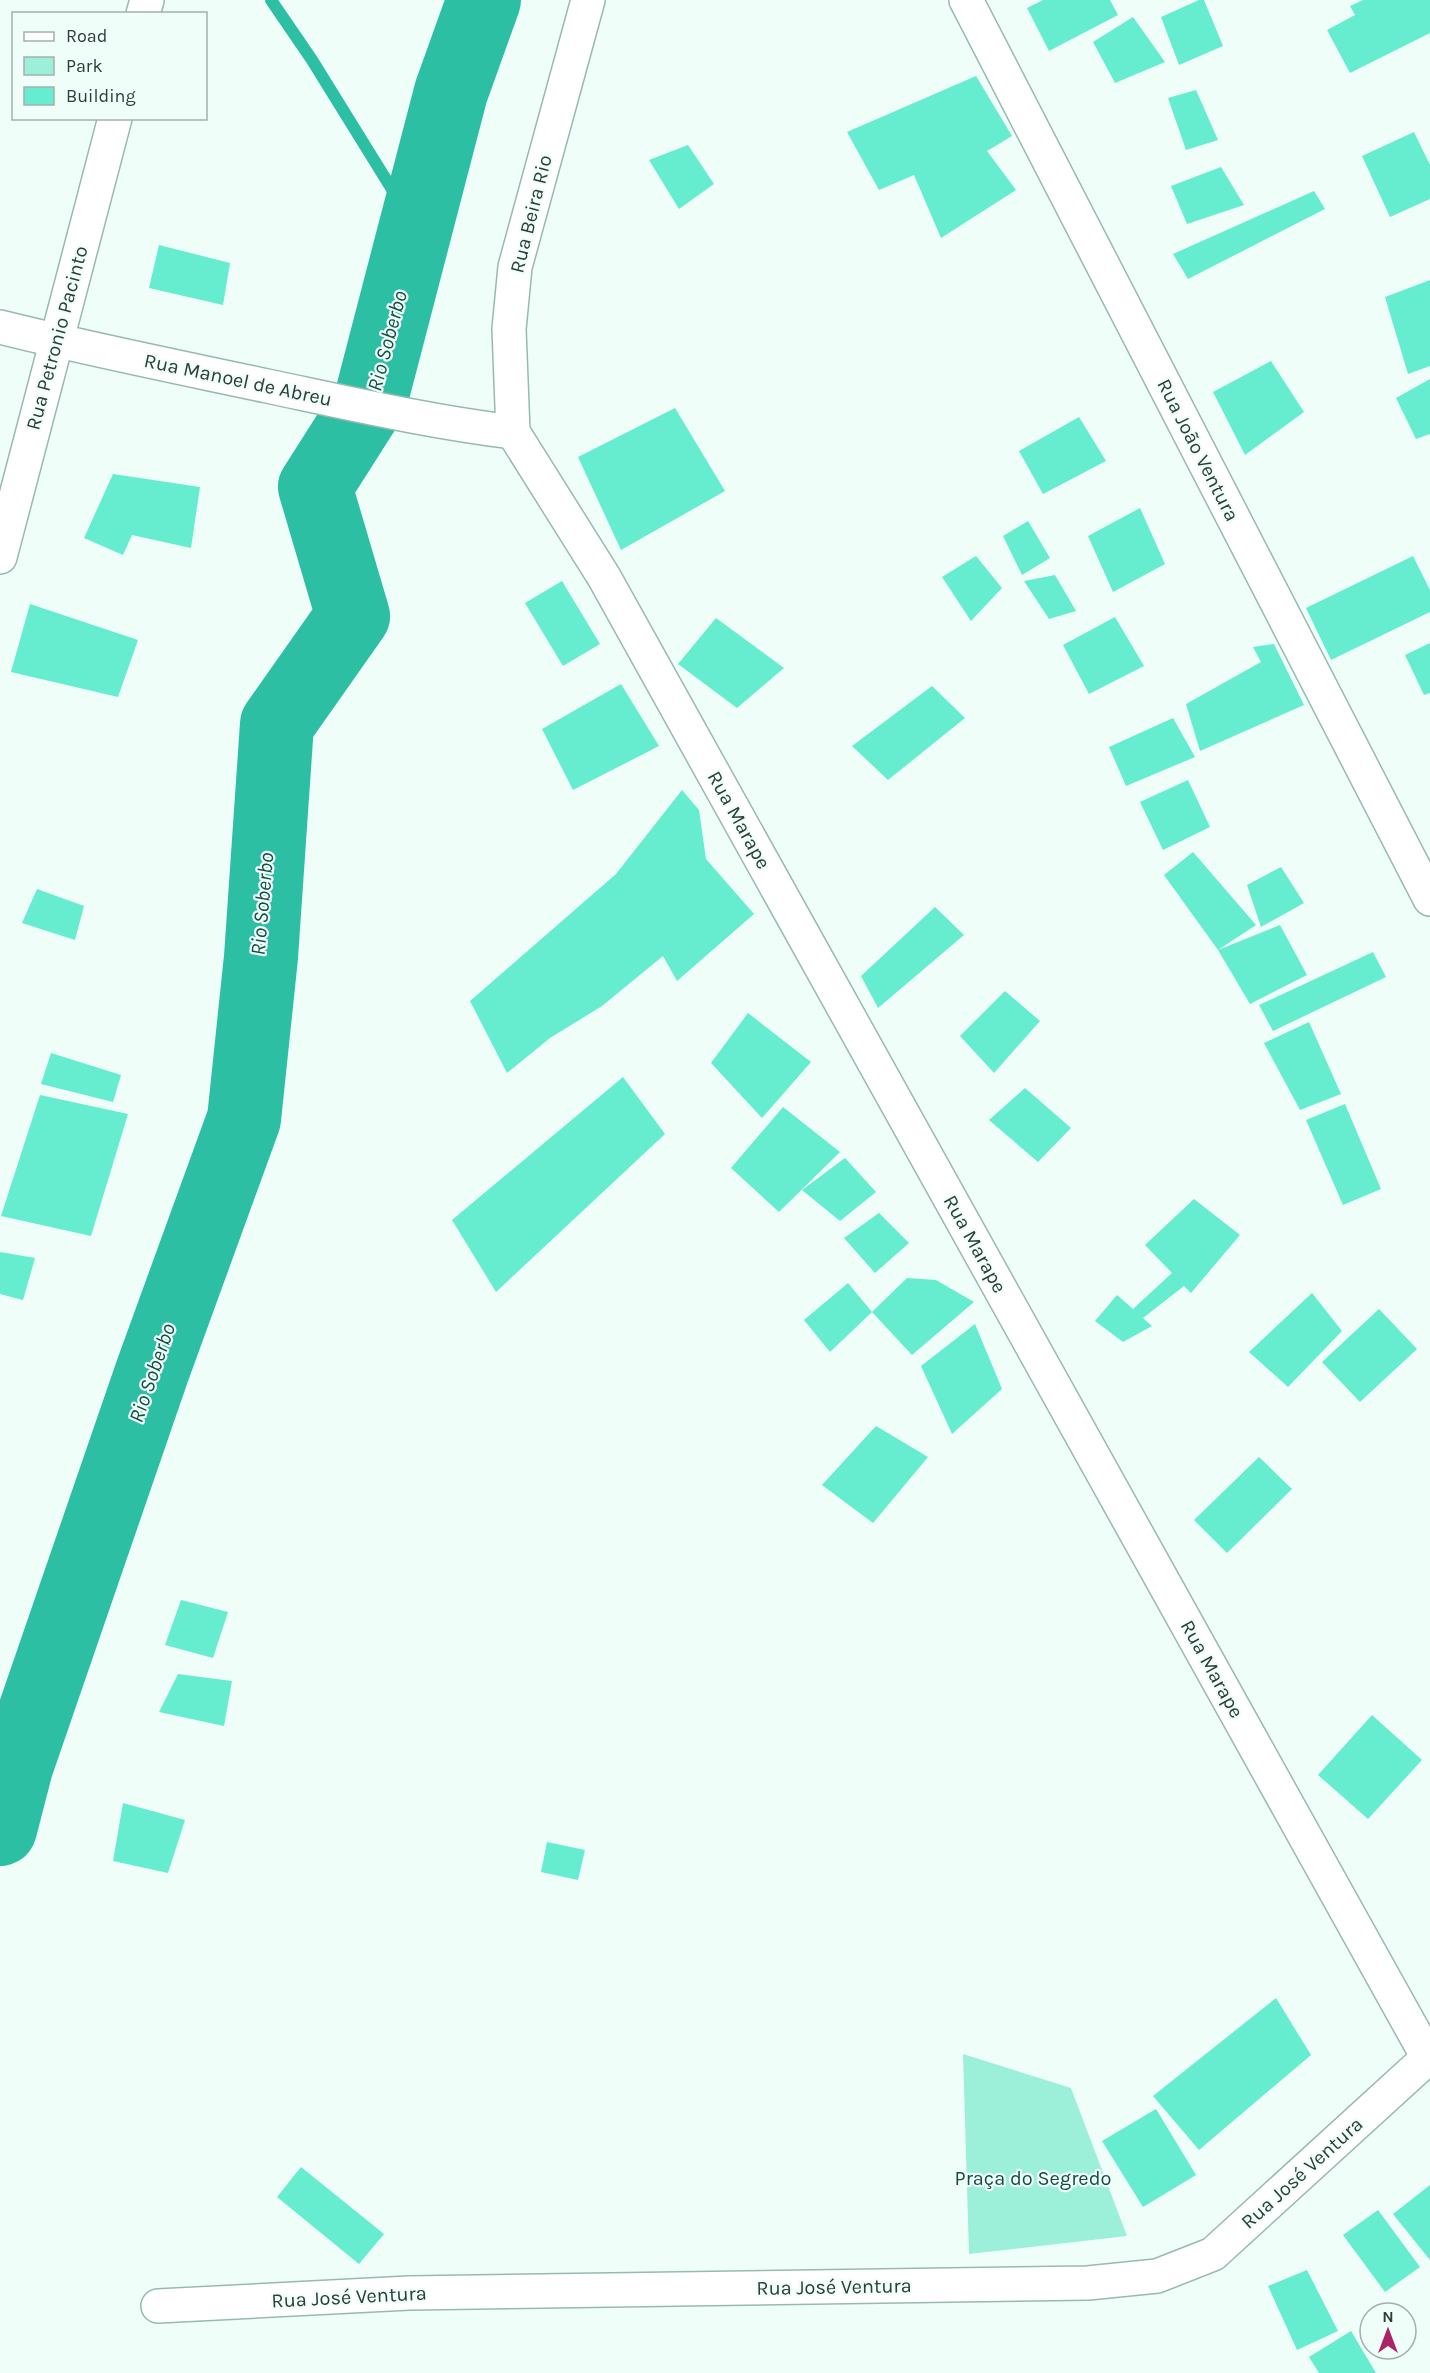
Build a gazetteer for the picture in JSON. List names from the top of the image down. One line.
{"streets":{"street":["Rua Beira Rio","Rua Petronio Pacinto","Rua Manoel de Abreu","Rua João Ventura","Rua Marape","Rua José Ventura"]},"crossings":[["Rua Beira Rio","Rua Manoel de Abreu"],["Rua Beira Rio","Rua Marape"],["Rua Petronio Pacinto","Rua Manoel de Abreu"],["Rua Manoel de Abreu","Rua Marape"],["Rua Marape","Rua José Ventura"]],"water":["Rio Soberbo"],"parks":["Praça do Segredo"],"legend":["Road","Park","Building"],"north":"top"}
